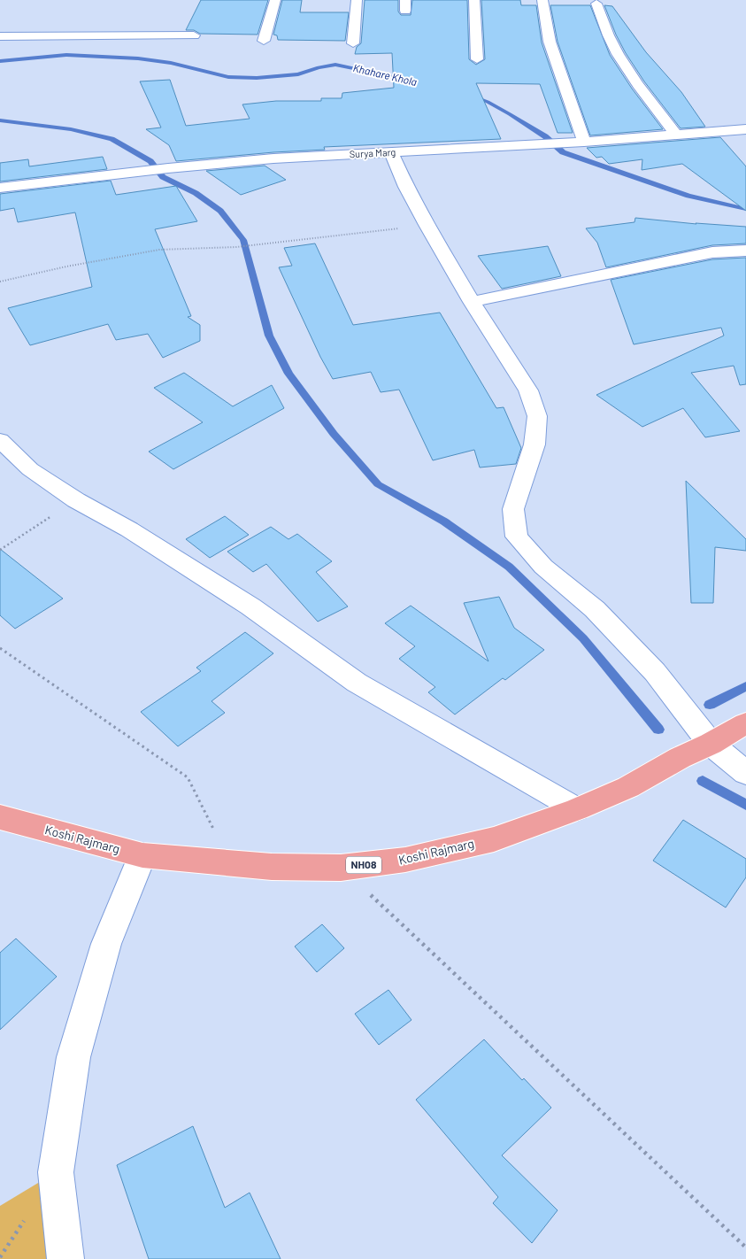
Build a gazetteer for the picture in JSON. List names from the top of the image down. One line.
{"streets":{"main road":["Koshi Rajmarg","NH08"],"street":["Surya Marg"]},"water":["Khahare Khola"]}
